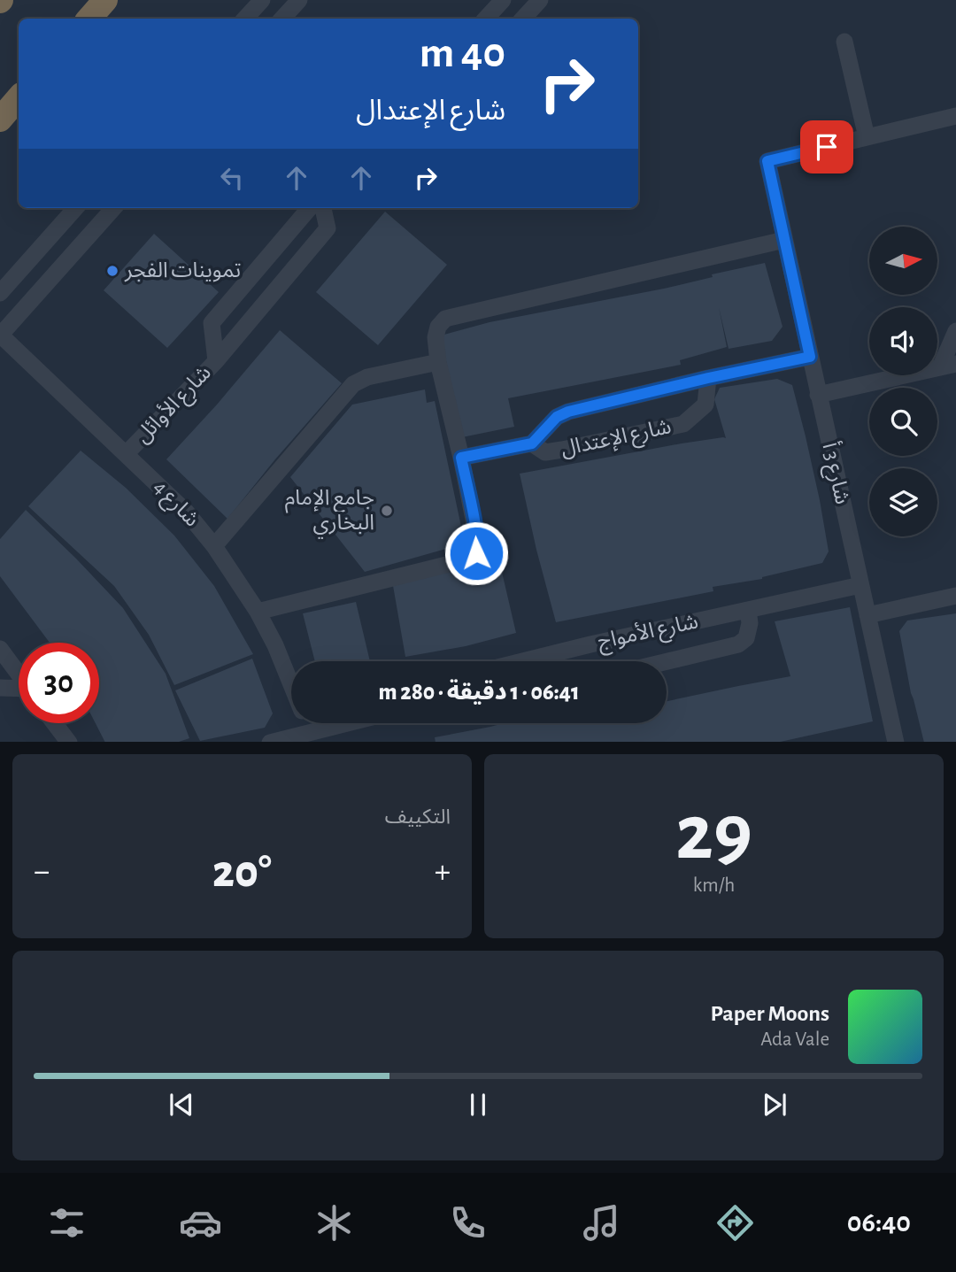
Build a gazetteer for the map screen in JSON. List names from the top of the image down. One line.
{"streets":{"street":["شارع الأوائل","شارع الإعتدال","شارع 3 أ","شارع 4","شارع الأمواج"]},"crossings":[["شارع الأوائل","شارع 4"],["شارع الإعتدال","شارع 3 أ"],["شارع 3 أ","شارع الأمواج"]],"places":["تموينات الفجر","جامع الإمام البخاري"],"north":"right","page":{"turn":["40 m","شارع الإعتدال"],"limit":"30","trip":"06:41 · 1 دقيقة · 280 m","tile":[["29","km/h"],"التكييف"],"heat":["−","20°","+"],"song":["Paper Moons","Ada Vale"],"tabs":"06:40"}}
